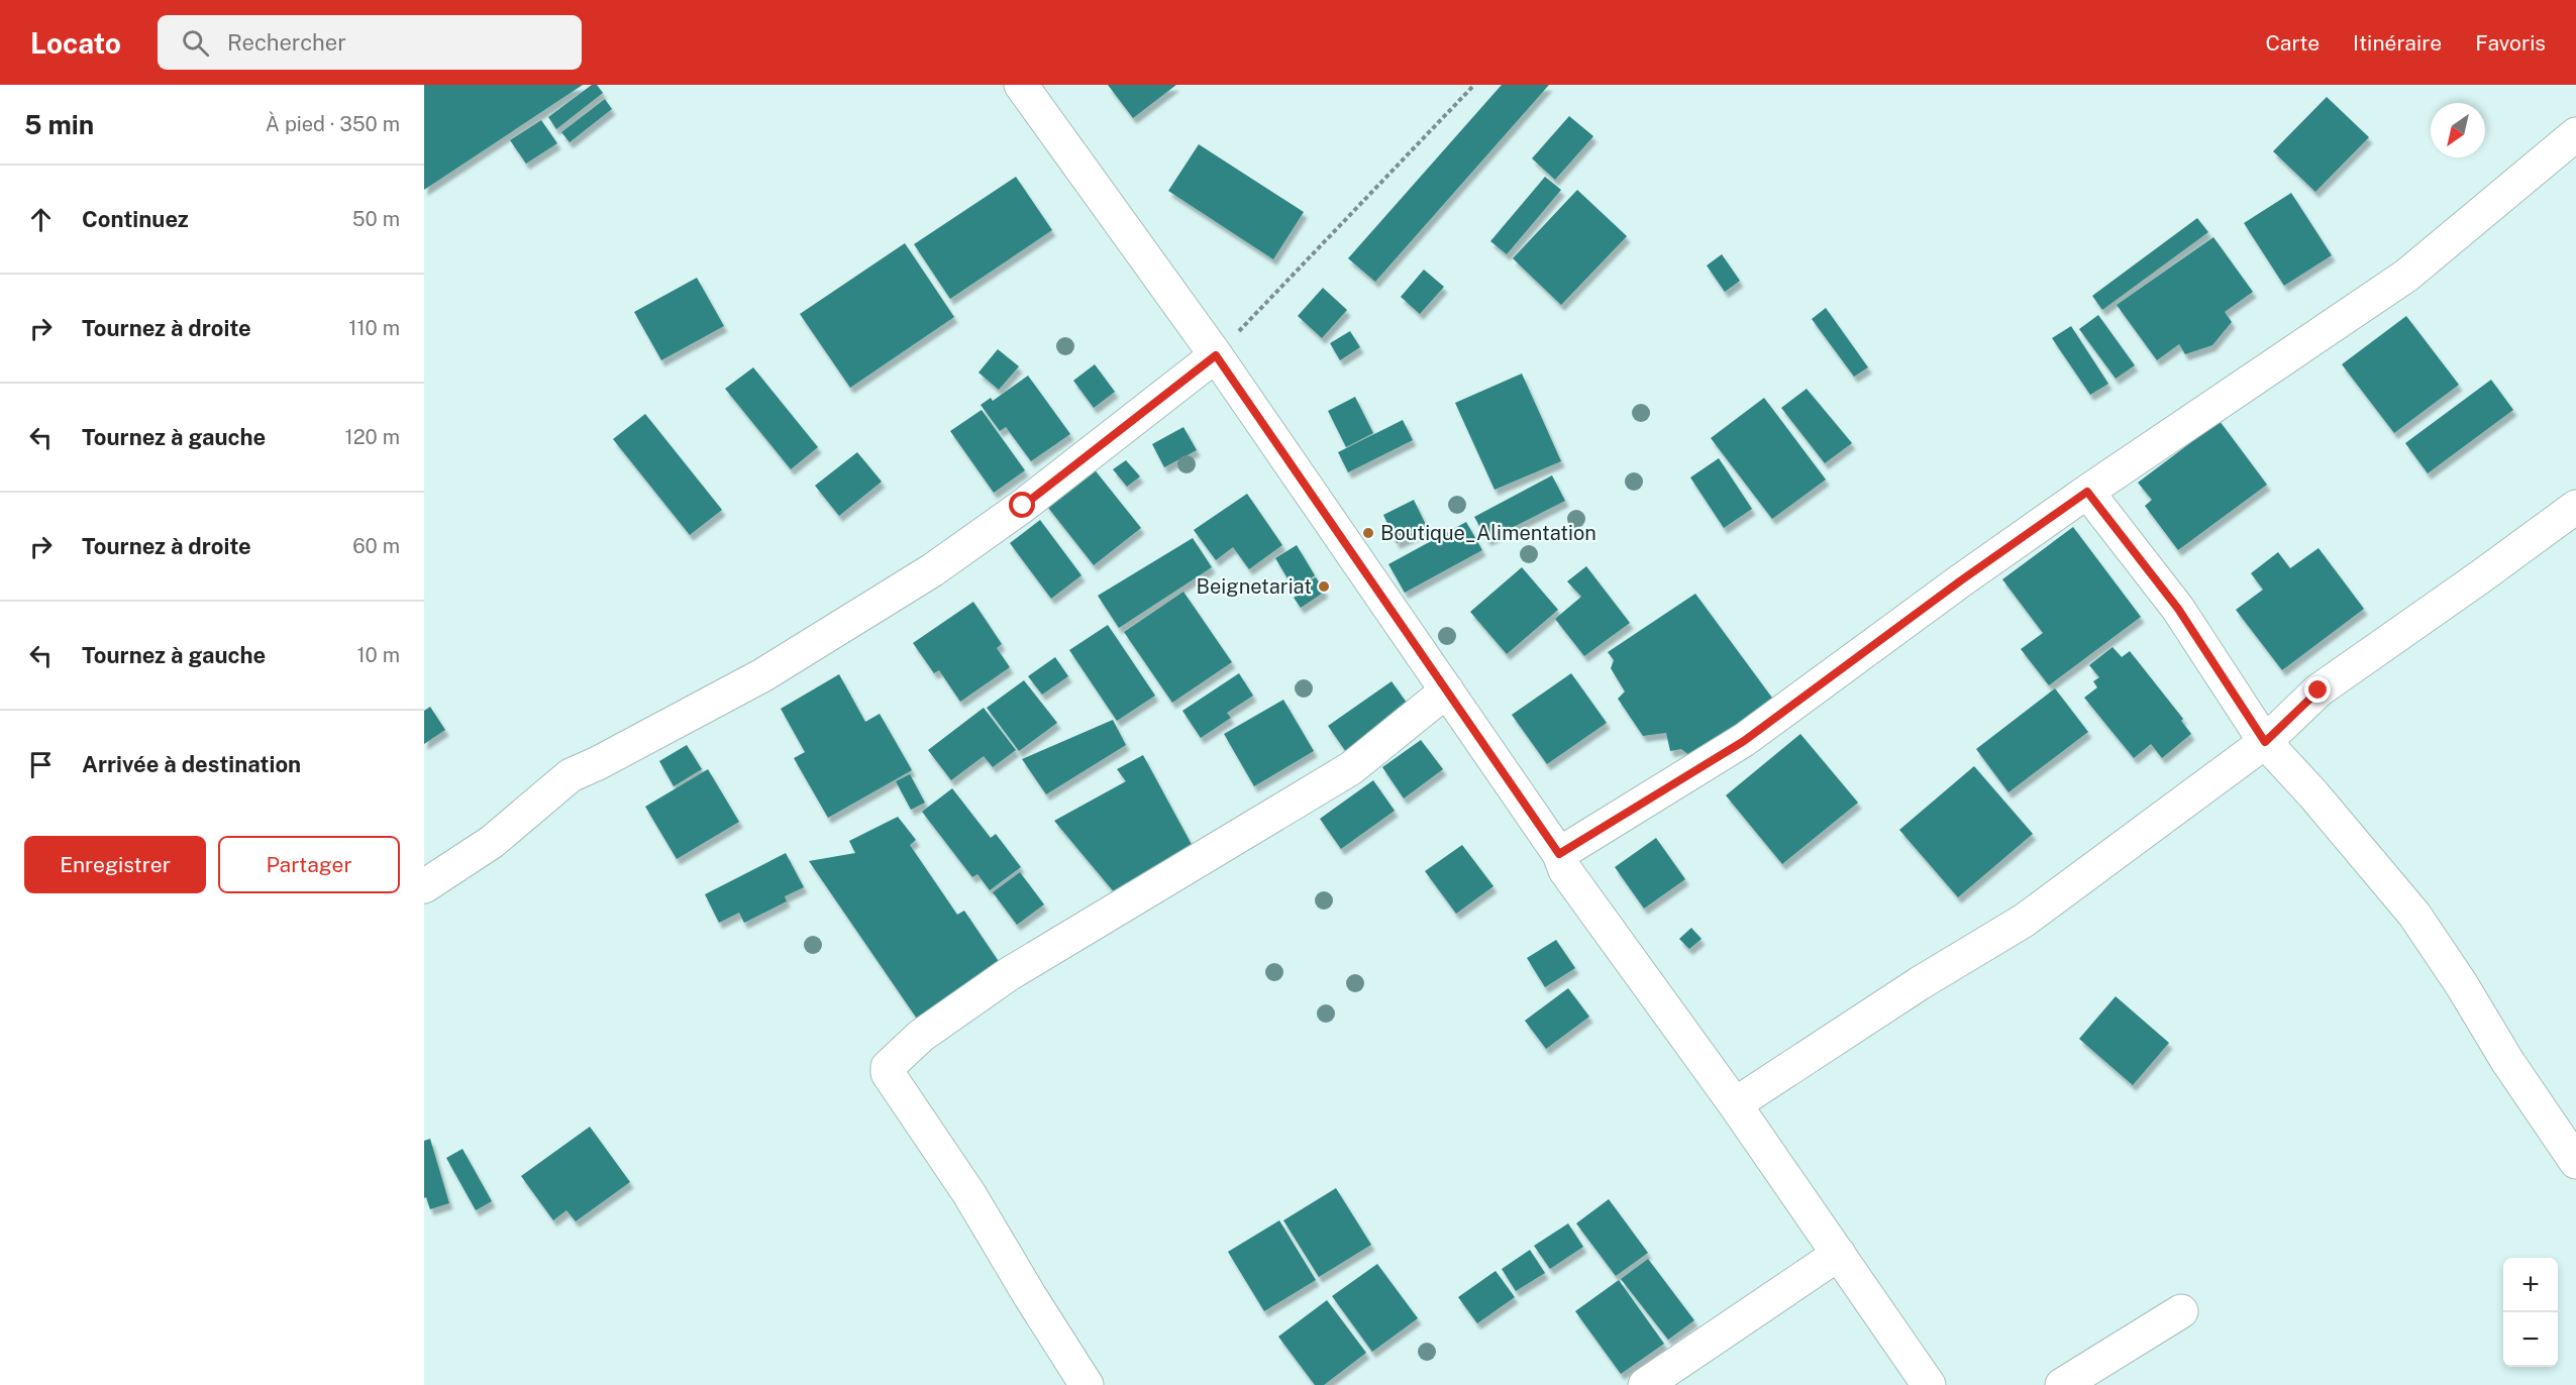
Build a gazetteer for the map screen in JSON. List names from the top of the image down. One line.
{"places":["Boutique_Alimentation","Beignetariat"],"north":"bottom left","page":{"header":"Locato","search":"Rechercher","nav":["Carte","Itinéraire","Favoris"],"heading":["5 min","À pied · 350 m"],"list":[["Continuez","50 m"],["Tournez à droite","110 m"],["Tournez à gauche","120 m"],["Tournez à droite","60 m"],["Tournez à gauche","10 m"],"Arrivée à destination"],"buttons":["Enregistrer","Partager"],"map_buttons":["+","−"]}}
